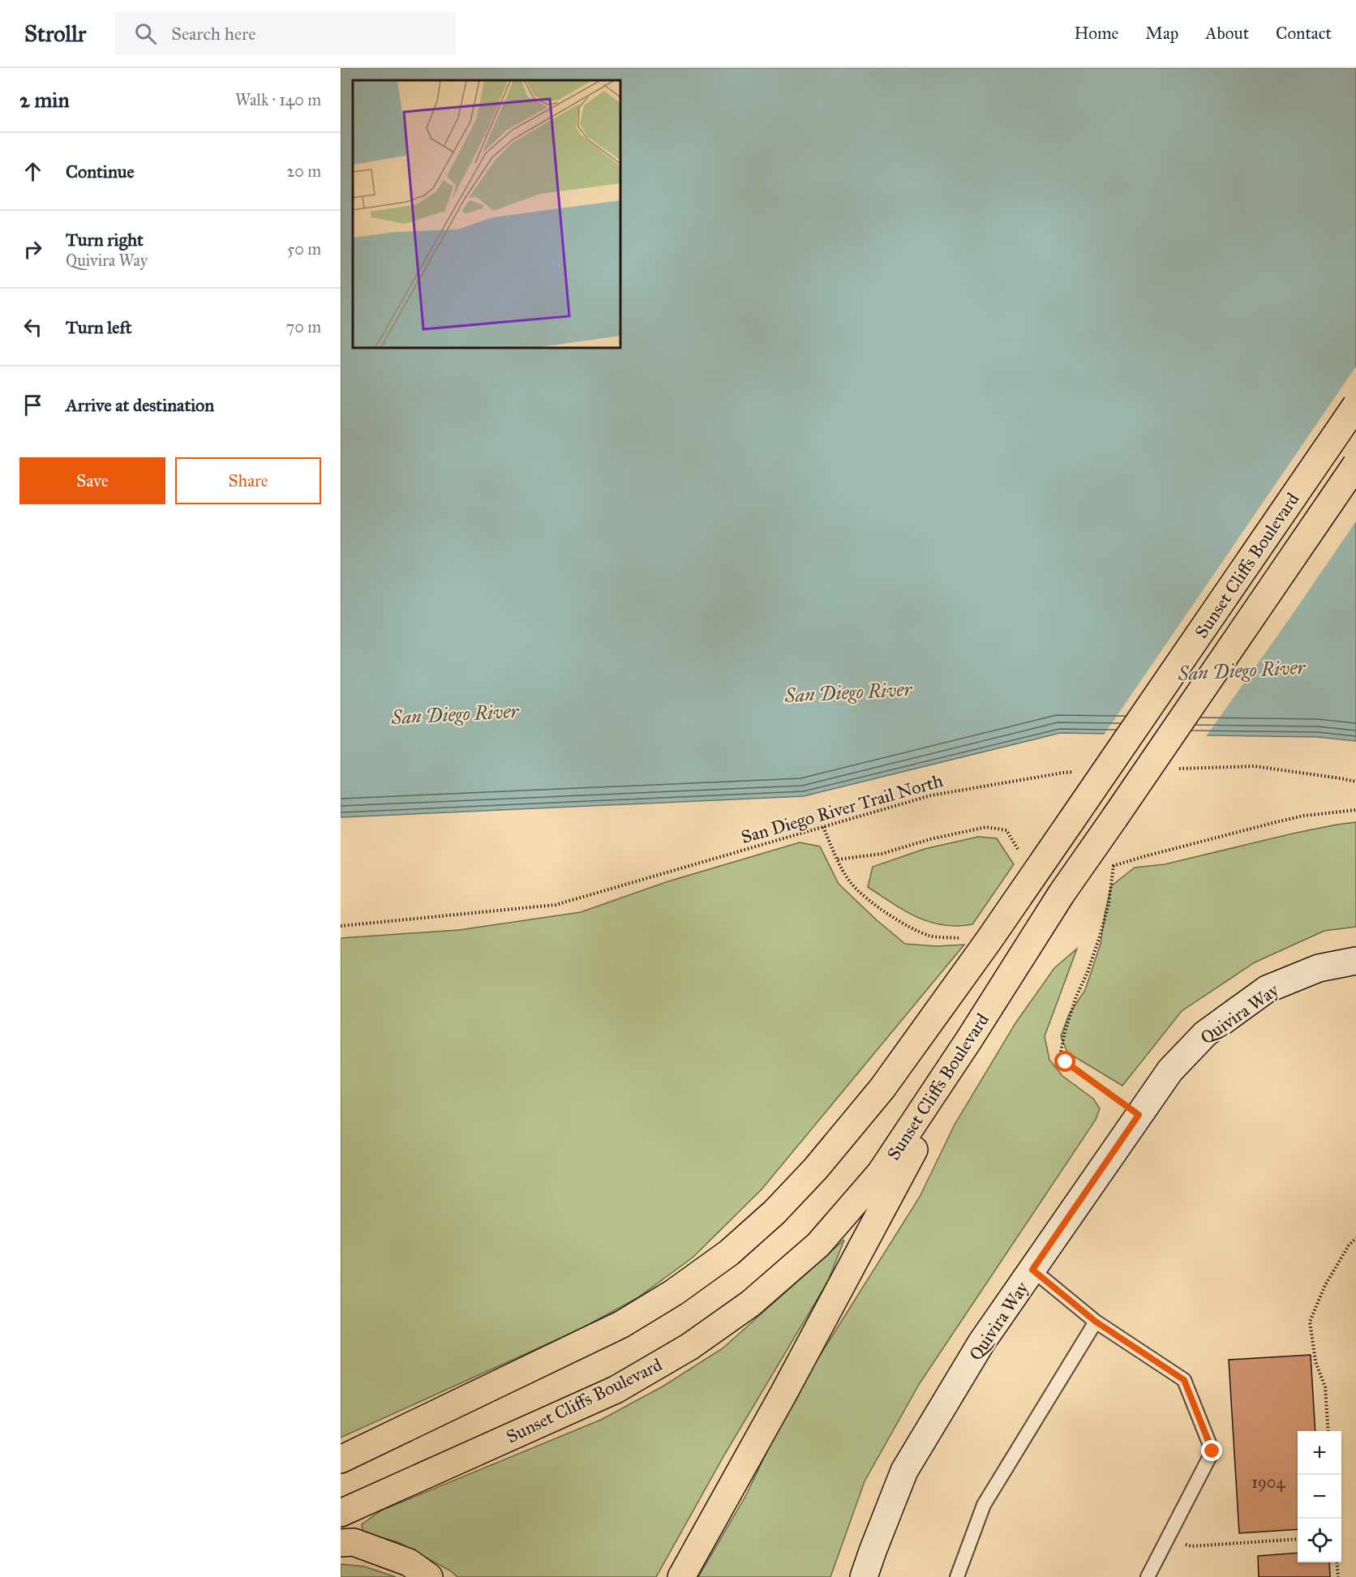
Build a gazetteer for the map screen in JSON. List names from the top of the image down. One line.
{"streets":{"main road":["Sunset Cliffs Boulevard"],"street":["Quivira Way"],"path":["San Diego River Trail North"]},"water":["San Diego River"],"house_numbers":["1904"],"page":{"header":"Strollr","search":"Search here","nav":["Home","Map","About","Contact"],"heading":["2 min","Walk · 140 m"],"list":[["Continue","20 m"],["Turn right","Quivira Way","50 m"],["Turn left","70 m"],"Arrive at destination"],"buttons":["Save","Share"],"map_buttons":["+","−"]}}
